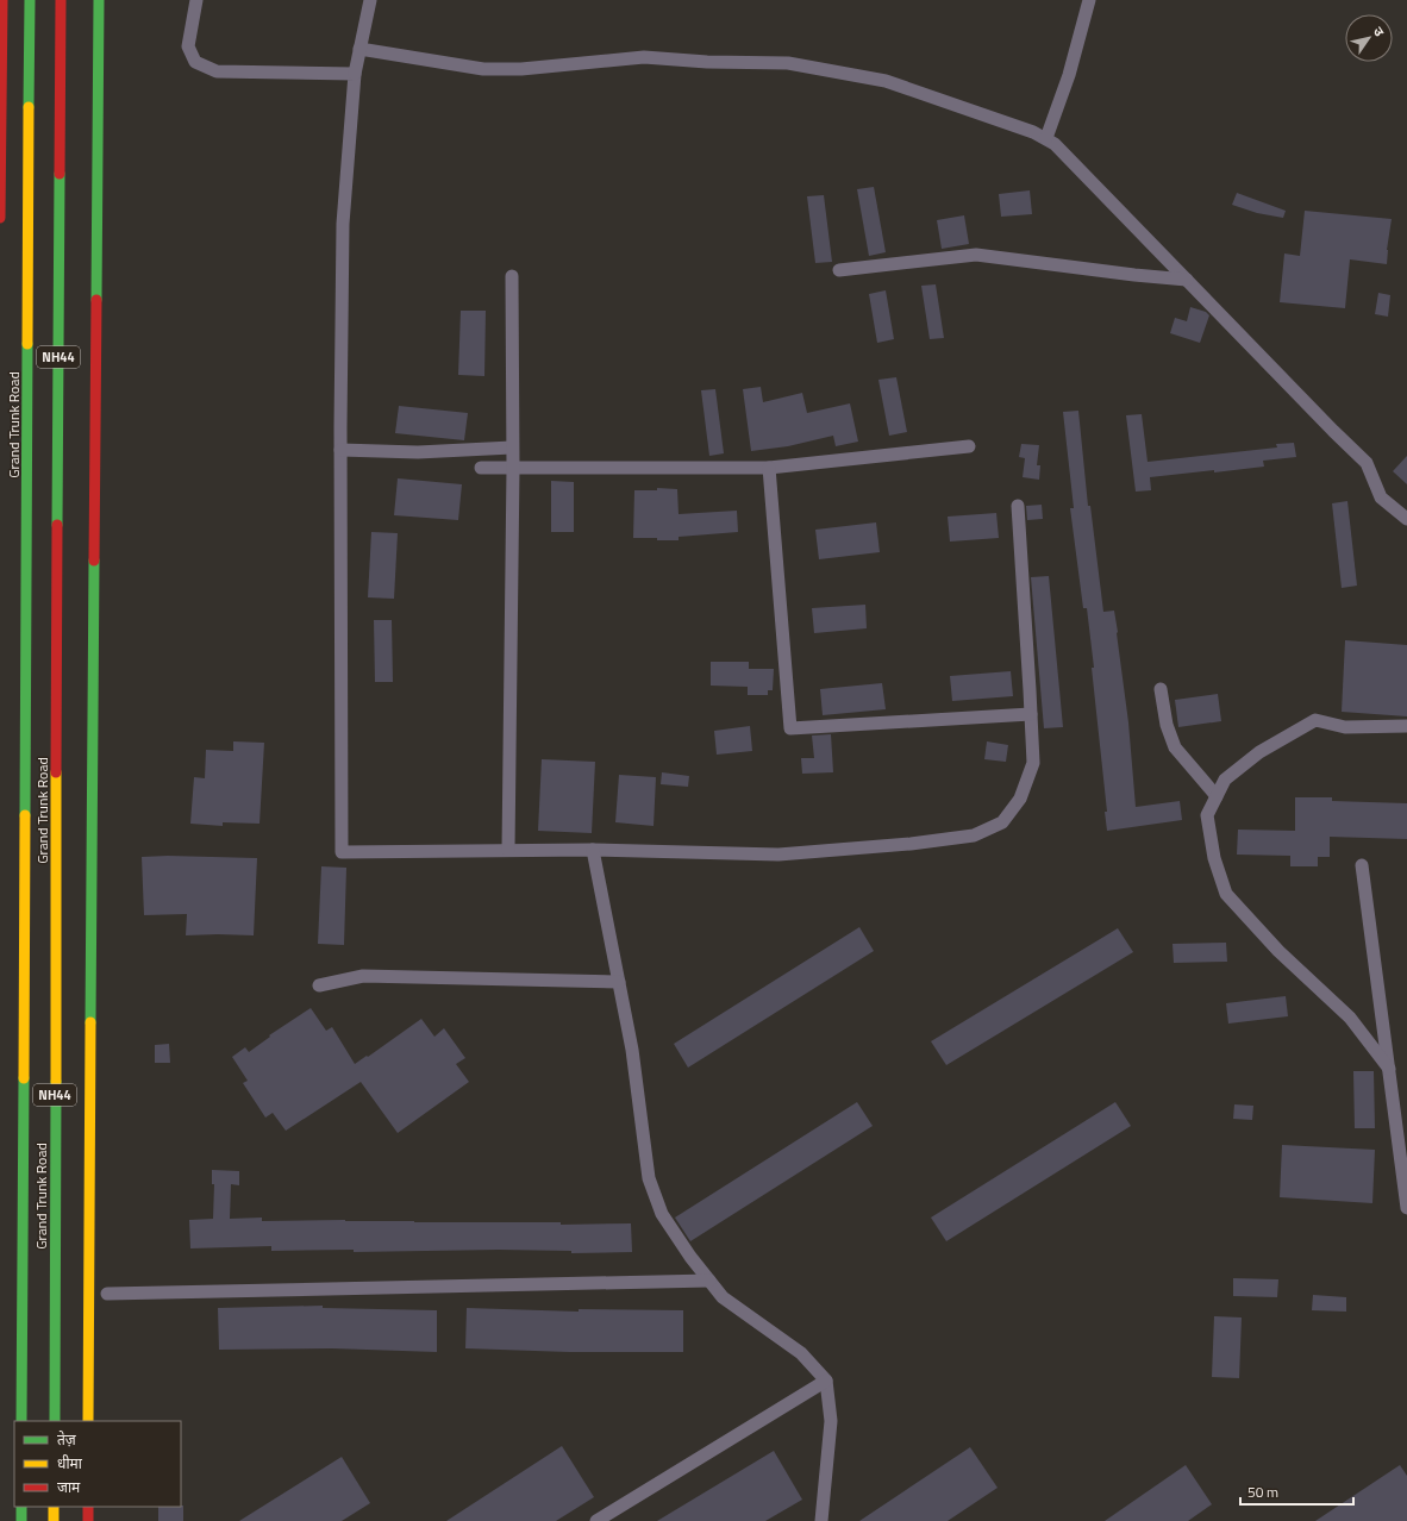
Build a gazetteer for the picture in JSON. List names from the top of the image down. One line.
{"streets":{"main road":["NH44","Grand Trunk Road"]},"legend":["तेज़","धीमा","जाम"],"scale_bar":"50 m","north":"top right"}
